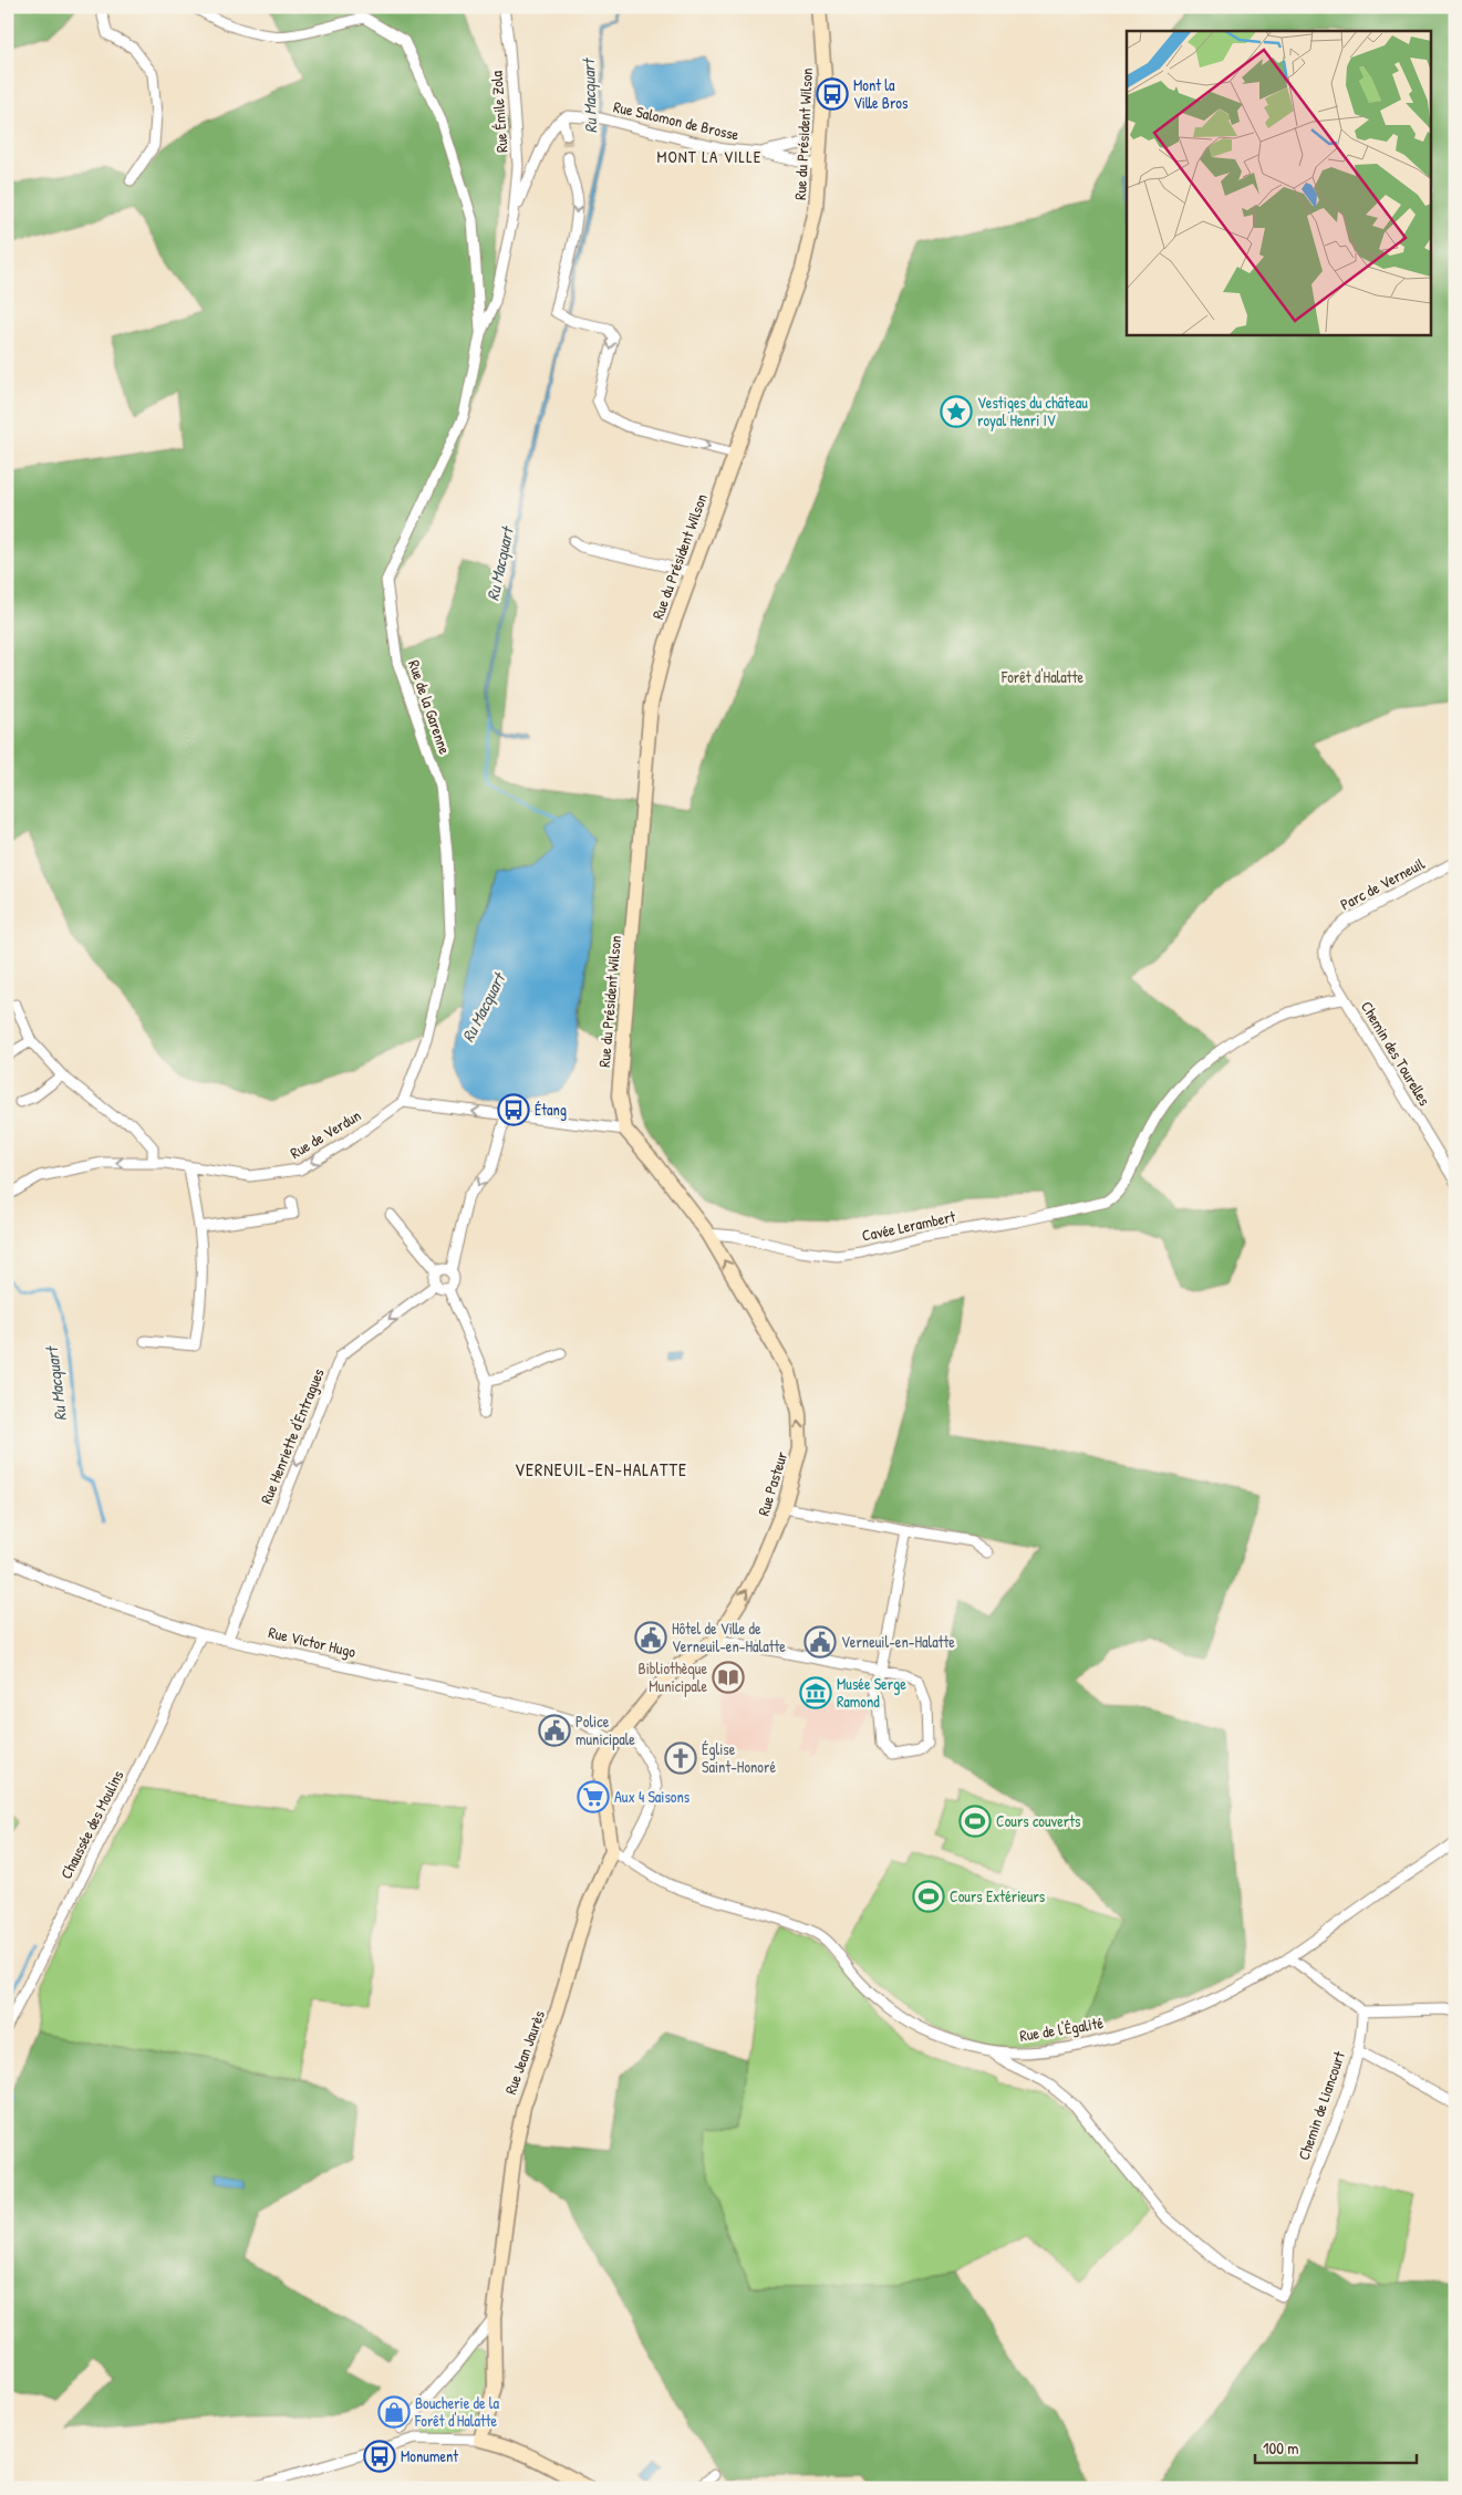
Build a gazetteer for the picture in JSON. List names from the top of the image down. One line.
{"streets":{"street":["Rue Émile Zola","Rue Salomon de Brosse","Rue du Président Wilson","Rue de la Garenne","Parc de Verneuil","Chemin des Tourelles","Rue de Verdun","Cavée Lerambert","Rue Henriette d'Entragues","Rue Pasteur","Rue Victor Hugo","Chaussée des Moulins","Rue de l'Égalité","Rue Jean Jaurès","Chemin de Liancourt"]},"crossings":[["Rue Salomon de Brosse","Rue du Président Wilson"],["Rue du Président Wilson","Rue Pasteur"],["Rue de la Garenne","Rue de Verdun"],["Parc de Verneuil","Chemin des Tourelles"],["Parc de Verneuil","Cavée Lerambert"],["Chemin des Tourelles","Cavée Lerambert"],["Cavée Lerambert","Rue Pasteur"],["Rue Henriette d'Entragues","Rue Victor Hugo"],["Rue Pasteur","Rue Victor Hugo"],["Rue Victor Hugo","Chaussée des Moulins"],["Rue de l'Égalité","Rue Jean Jaurès"],["Rue de l'Égalité","Chemin de Liancourt"]],"one_way":["Rue de Verdun","Rue Henriette d'Entragues","Rue Pasteur"],"districts":["MONT LA VILLE","VERNEUIL-EN-HALATTE"],"water":["Ru Macquart"],"parks":["Forêt d'Halatte"],"places":{"bus stop":["Mont la Ville Bros","Étang","Monument"],"place":["Vestiges du château royal Henri IV"],"public building":["Hôtel de Ville de Verneuil-en-Halatte","Verneuil-en-Halatte","Police municipale"],"library":["Bibliothèque Municipale"],"museum":["Musée Serge Ramond"],"church":["Église Saint-Honoré"],"supermarket":["Aux 4 Saisons"],"sports":["Cours couverts","Cours Extérieurs"],"shop":["Boucherie de la Forêt d'Halatte"]},"scale_bar":"100 m"}
